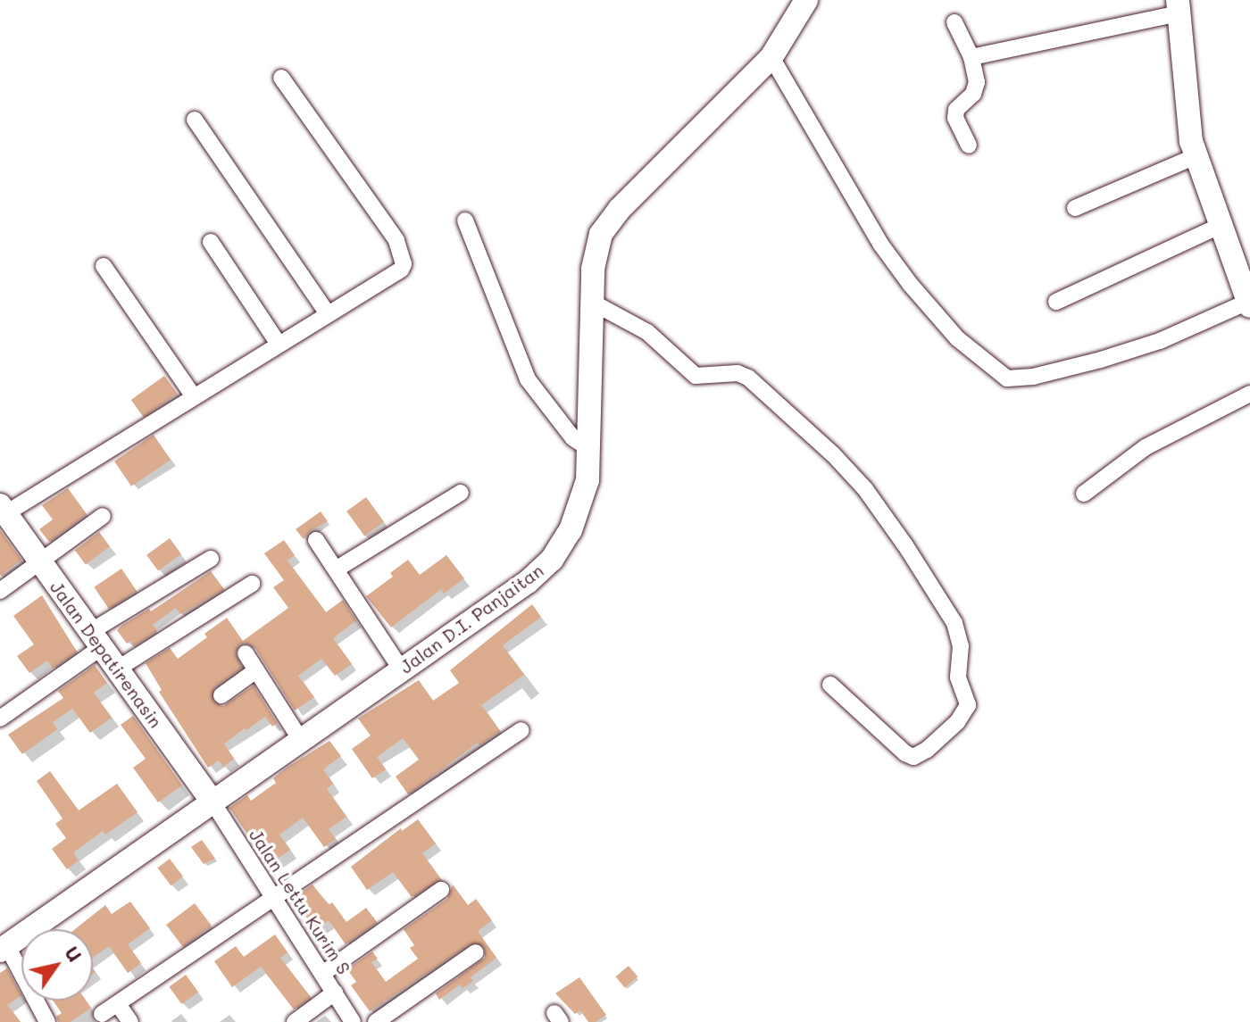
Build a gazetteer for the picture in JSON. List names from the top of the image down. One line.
{"streets":{"main road":["Jalan D.I. Panjaitan","Jalan Depatirenasin"],"street":["Jalan Lettu Kurim S"]},"crossings":[["Jalan D.I. Panjaitan","Jalan Depatirenasin"],["Jalan D.I. Panjaitan","Jalan Lettu Kurim S"],["Jalan Depatirenasin","Jalan Lettu Kurim S"]],"north":"top right"}
